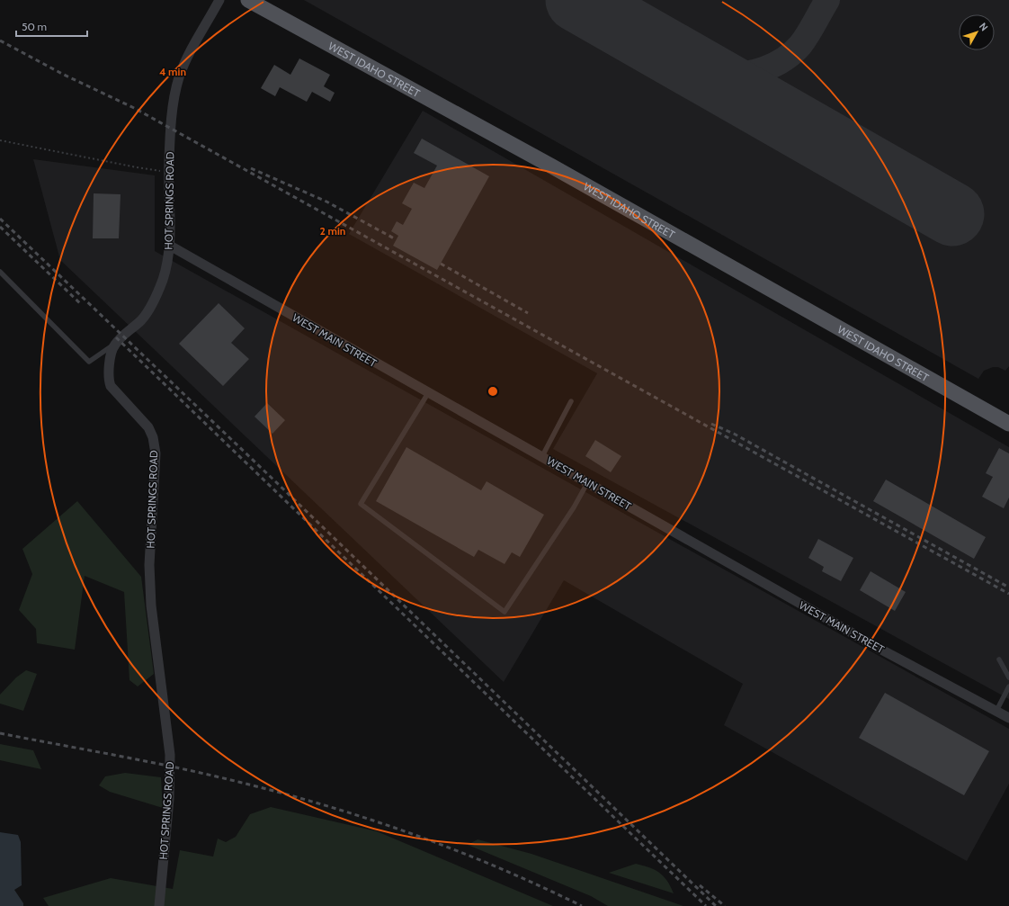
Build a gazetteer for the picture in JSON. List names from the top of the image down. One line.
{"streets":{"main road":["WEST IDAHO STREET"],"street":["HOT SPRINGS ROAD","WEST MAIN STREET"]},"crossings":[["HOT SPRINGS ROAD","WEST MAIN STREET"]],"scale_bar":"50 m","north":"top right","rings":["4 min","2 min"]}
